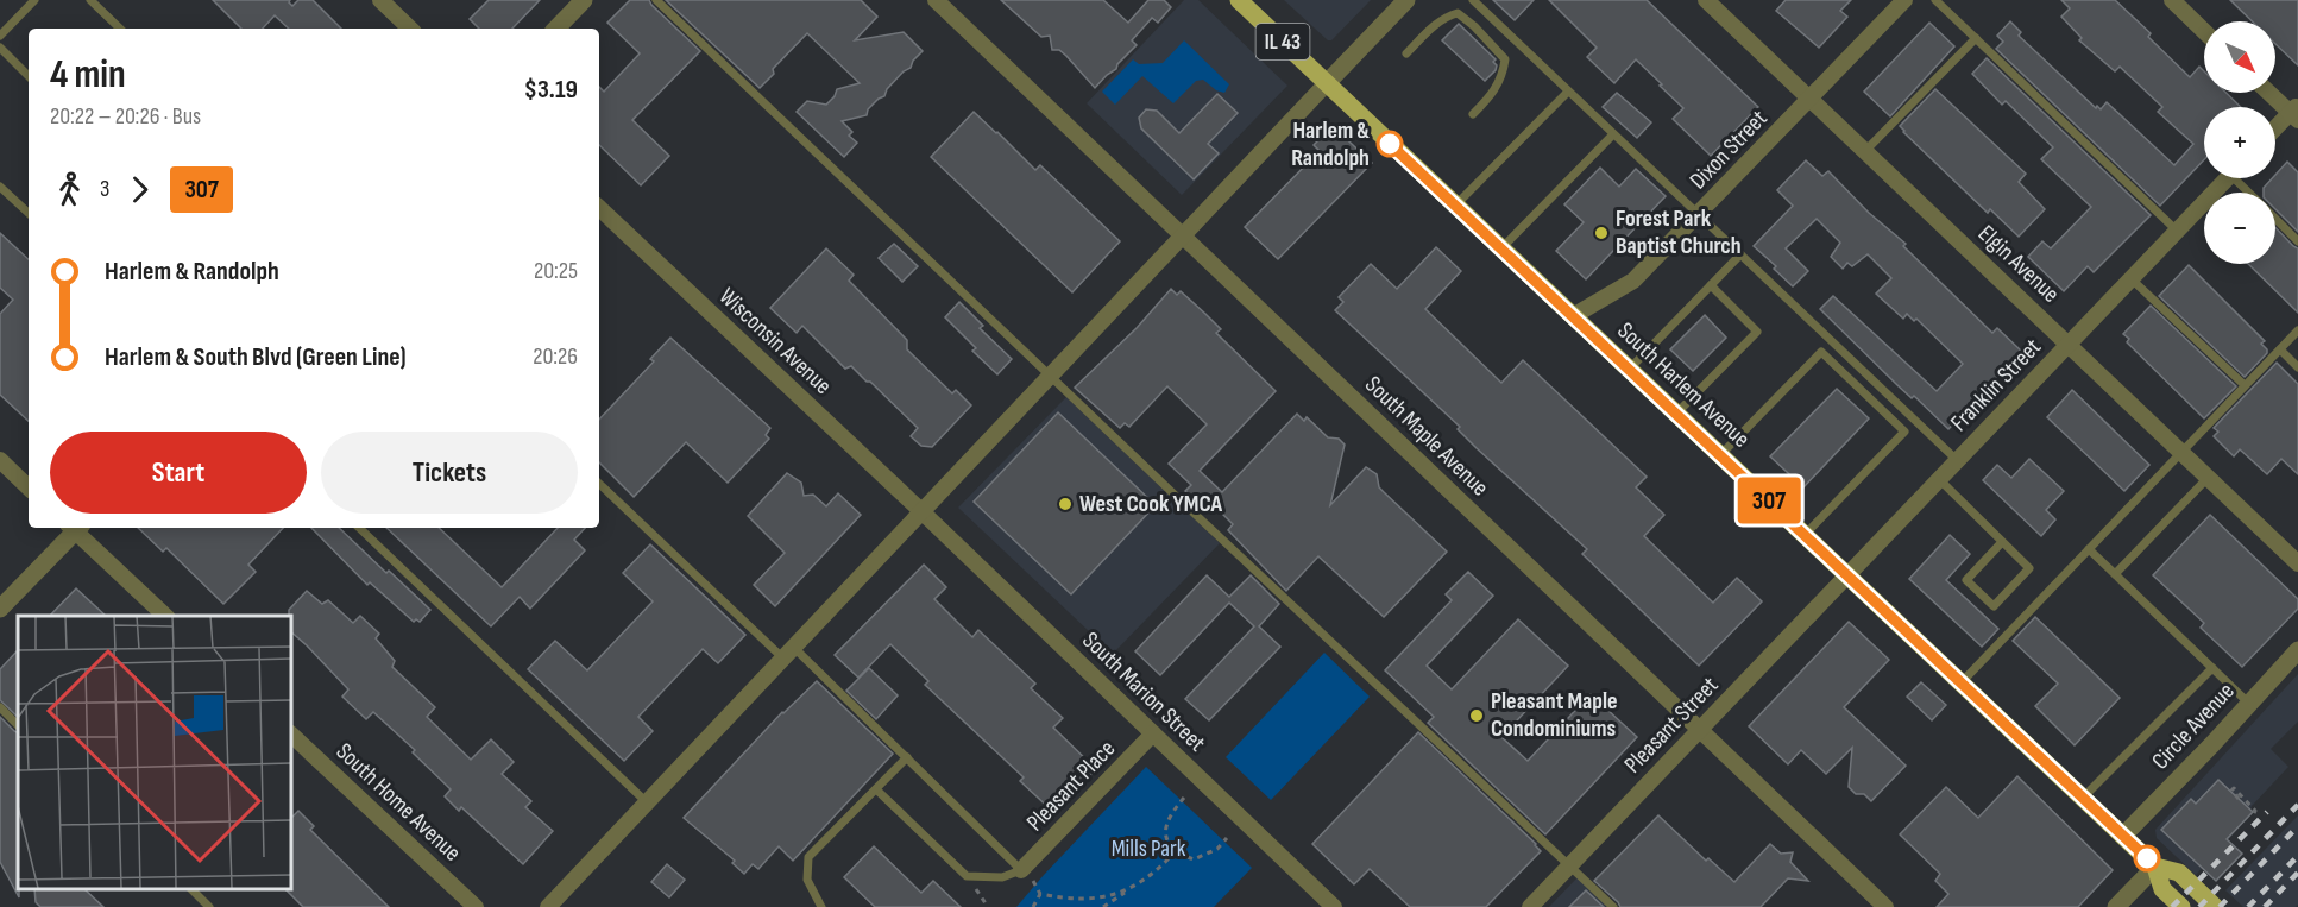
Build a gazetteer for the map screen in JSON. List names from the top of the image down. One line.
{"streets":{"main road":["IL 43","South Harlem Avenue"],"street":["Dixon Street","Elgin Avenue","Wisconsin Avenue","Franklin Street","South Maple Avenue","South Marion Street","Pleasant Street","Circle Avenue","Pleasant Place","South Home Avenue"]},"crossings":[["Dixon Street","Elgin Avenue"],["Dixon Street","South Harlem Avenue"],["Elgin Avenue","Franklin Street"],["Wisconsin Avenue","South Marion Street"],["South Harlem Avenue","Franklin Street"],["South Harlem Avenue","Pleasant Street"],["South Harlem Avenue","Circle Avenue"],["Franklin Street","Pleasant Street"],["South Maple Avenue","Pleasant Street"],["South Marion Street","Pleasant Place"]],"parks":["Mills Park"],"places":["Harlem & Randolph","Forest Park Baptist Church","West Cook YMCA","Pleasant Maple Condominiums"],"lines":["bus line 307"],"north":"bottom right","page":{"on_map":"307","map_buttons":["+","−"],"heading":["4 min","20:22 – 20:26 · Bus","$3.19"],"legs":["3","307"],"list":[{"name":"Harlem & Randolph","value":"20:25"},{"name":"Harlem & South Blvd (Green Line)","value":"20:26"}],"buttons":["Start","Tickets"]}}
